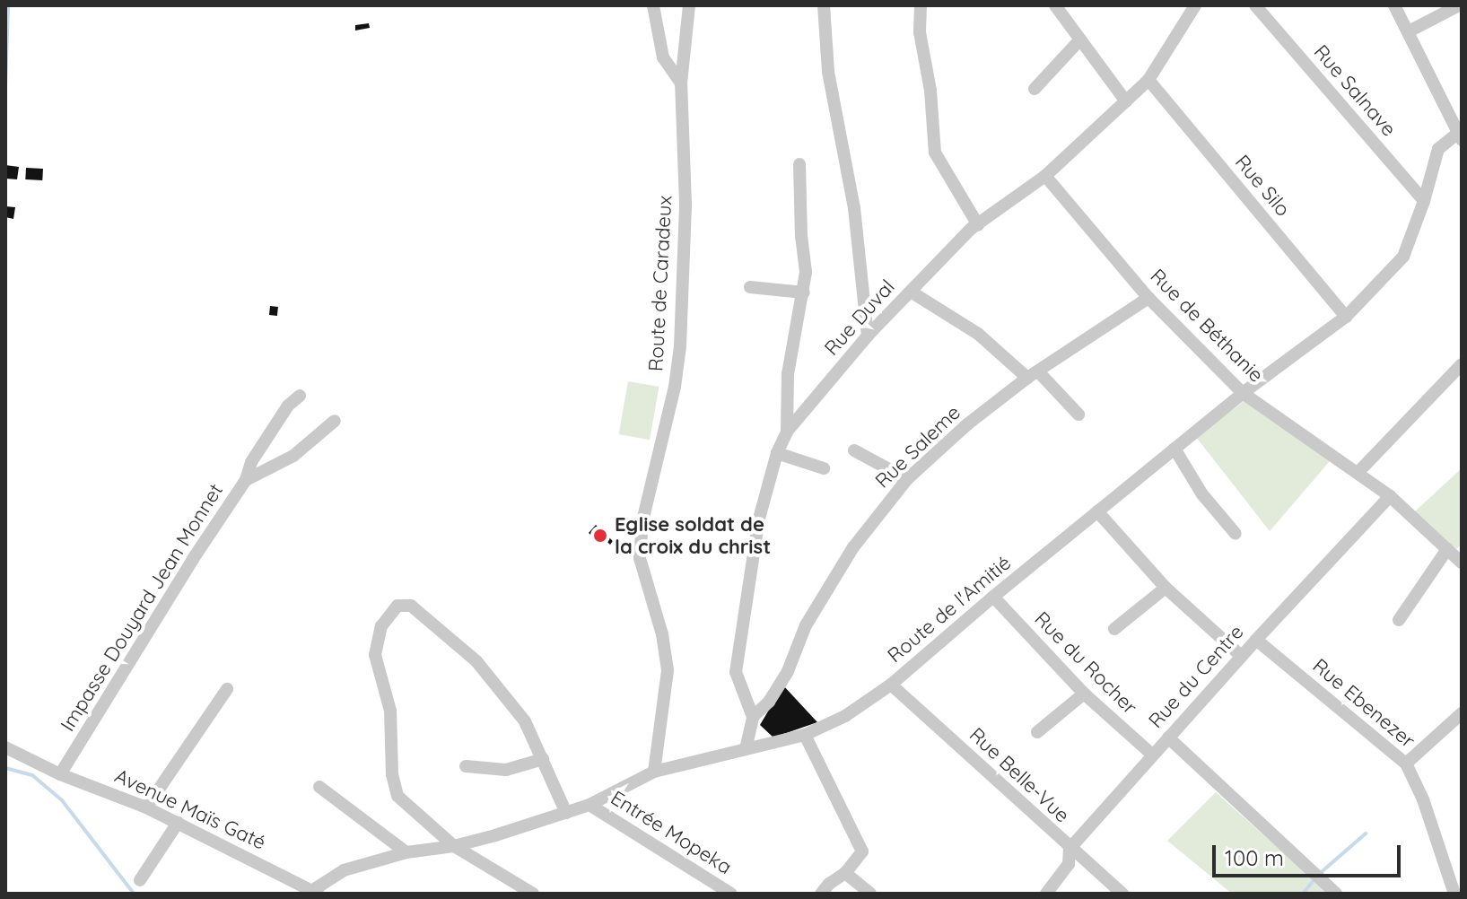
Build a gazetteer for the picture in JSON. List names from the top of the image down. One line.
{"streets":{"street":["Rue Salnave","Rue Silo","Route de Caradeux","Rue Duval","Rue de Béthanie","Rue Saleme","Impasse Douyard Jean Monnet","Route de l'Amitié","Rue du Rocher","Rue du Centre","Rue Ebenezer","Rue Belle-Vue","Avenue Maïs Gaté","Entrée Mopeka"]},"crossings":[["Rue Salnave","Route de l'Amitié"],["Rue Silo","Rue Duval"],["Rue Silo","Route de l'Amitié"],["Route de Caradeux","Route de l'Amitié"],["Rue Duval","Rue de Béthanie"],["Rue Duval","Rue Saleme"],["Rue de Béthanie","Rue Saleme"],["Rue de Béthanie","Route de l'Amitié"],["Rue de Béthanie","Rue du Centre"],["Impasse Douyard Jean Monnet","Avenue Maïs Gaté"],["Route de l'Amitié","Rue du Rocher"],["Route de l'Amitié","Rue Belle-Vue"],["Route de l'Amitié","Avenue Maïs Gaté"],["Route de l'Amitié","Entrée Mopeka"],["Rue du Rocher","Rue du Centre"],["Rue du Centre","Rue Ebenezer"],["Rue du Centre","Rue Belle-Vue"]],"places":["Eglise soldat de la croix du christ"],"scale_bar":"100 m"}
